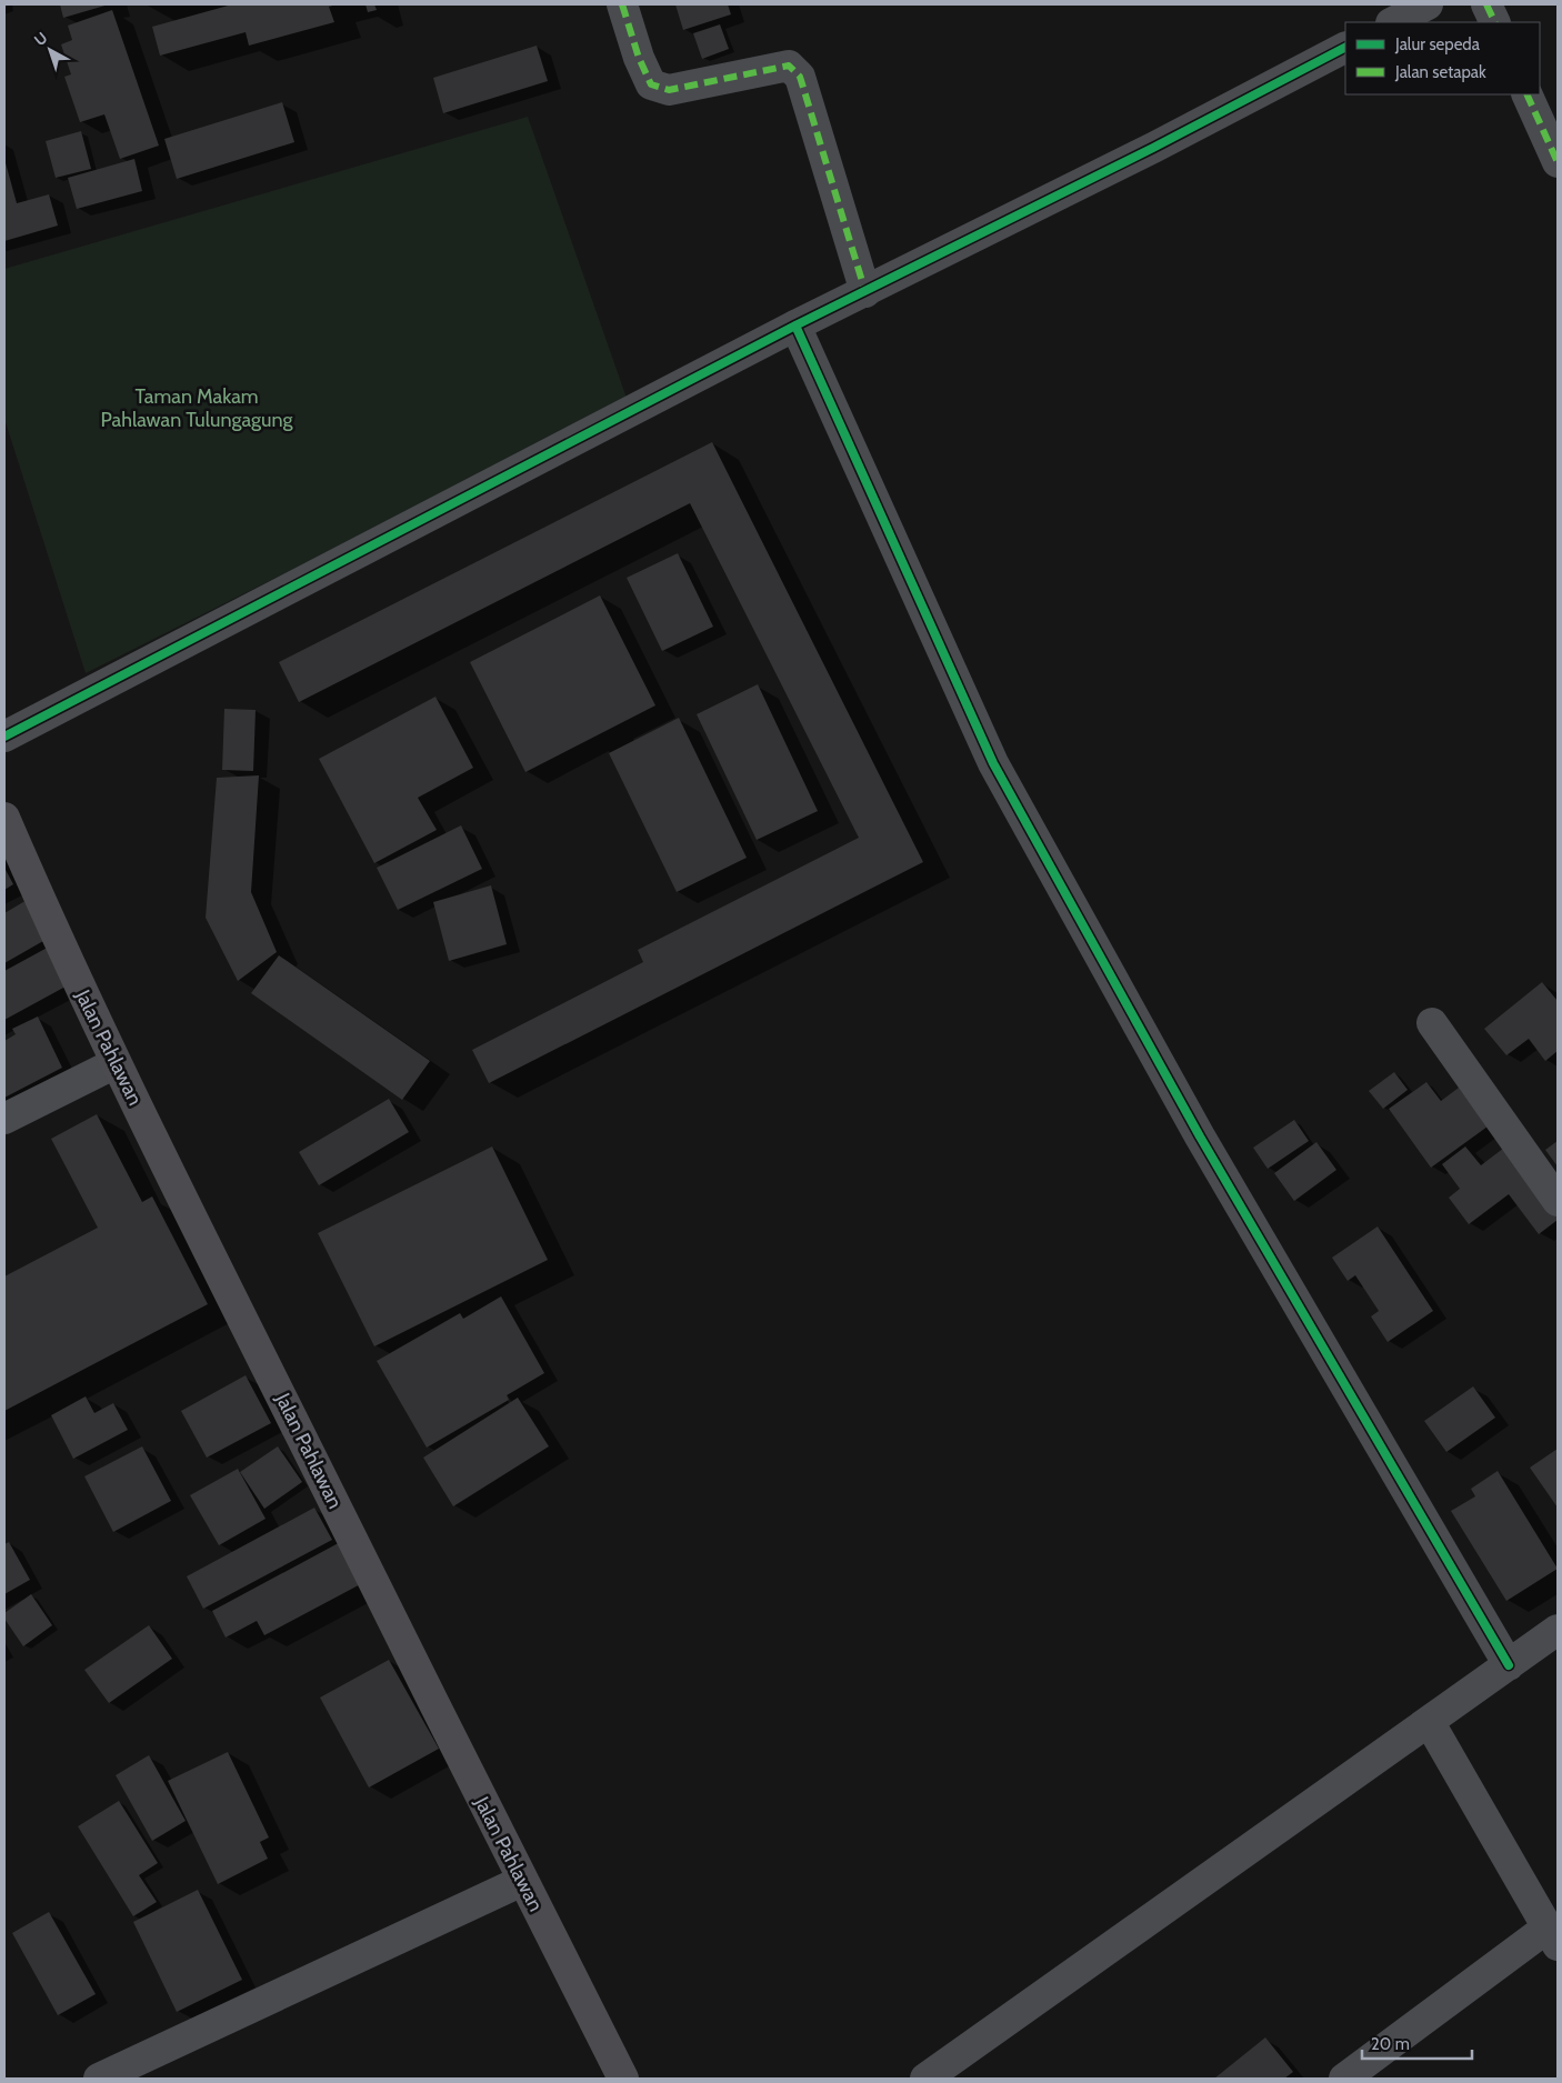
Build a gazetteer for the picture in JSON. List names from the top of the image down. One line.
{"streets":{"highway":["Jalan Pahlawan"]},"parks":["Taman Makam Pahlawan Tulungagung"],"legend":["Jalur sepeda","Jalan setapak"],"scale_bar":"20 m","north":"top left"}
